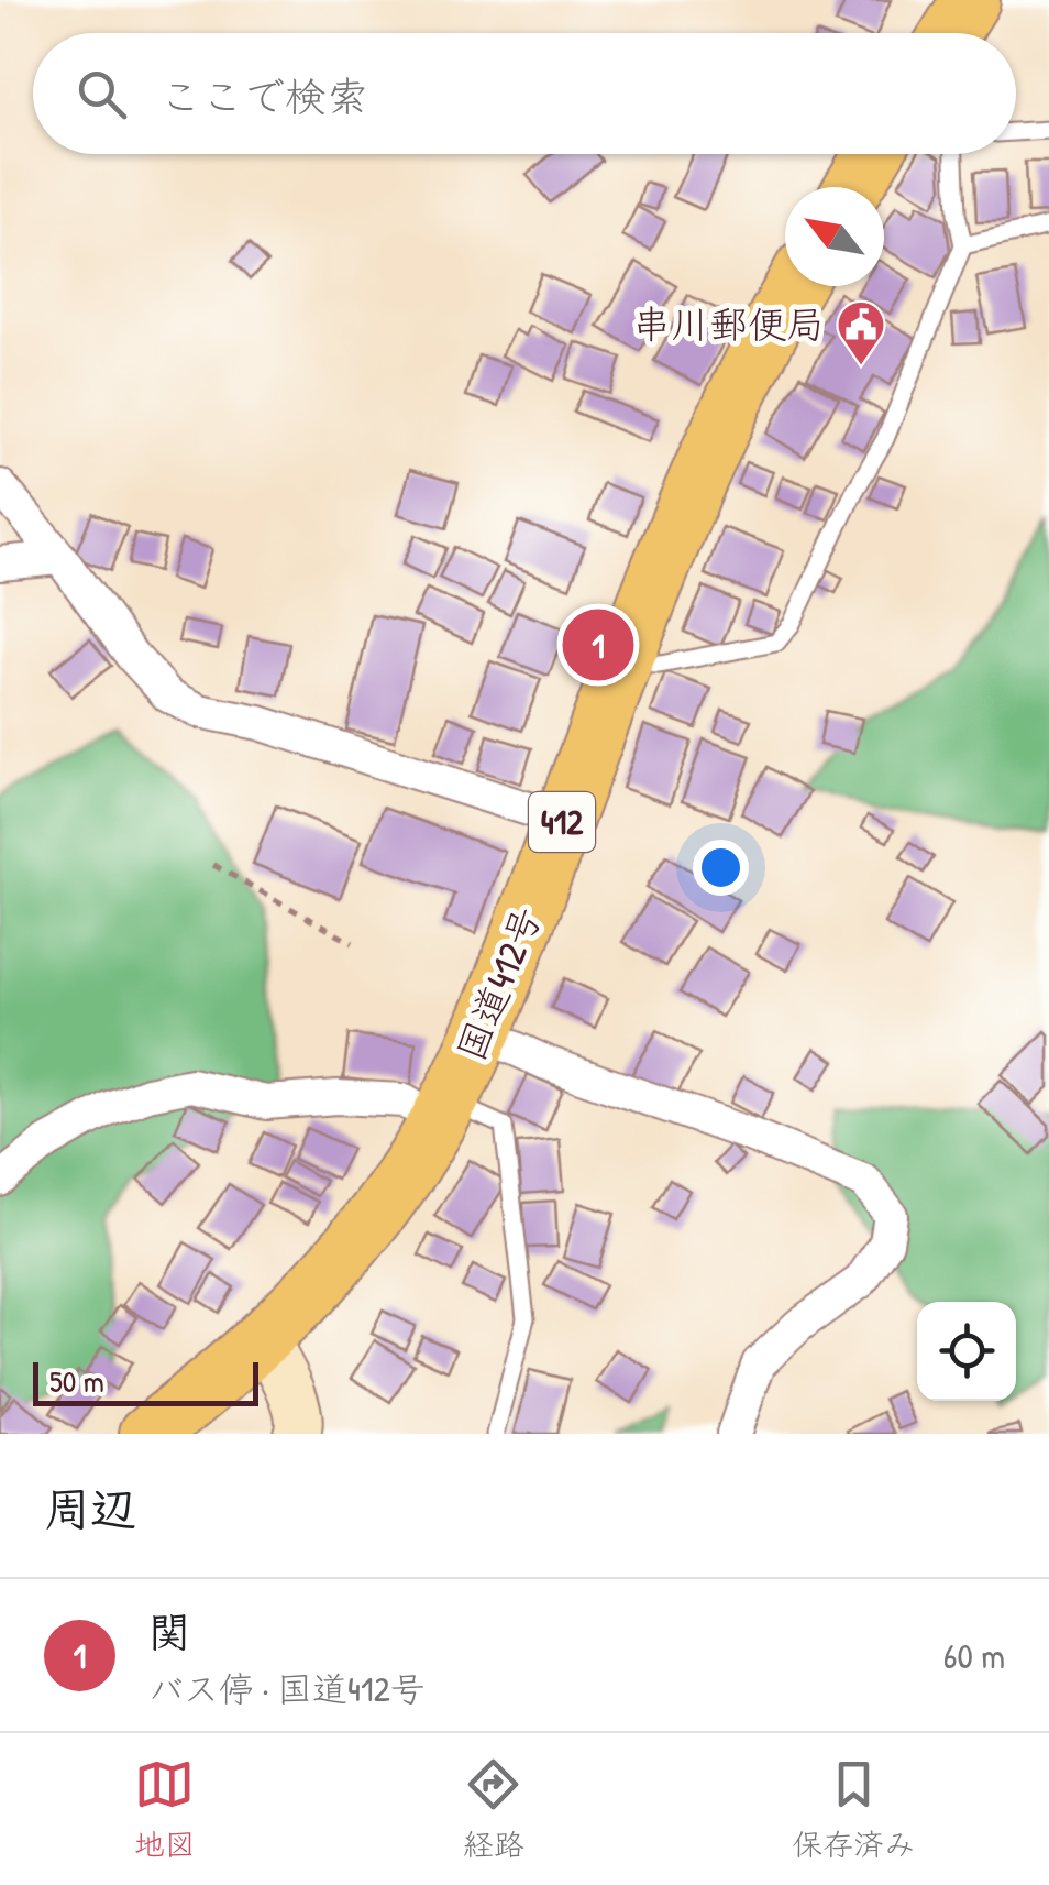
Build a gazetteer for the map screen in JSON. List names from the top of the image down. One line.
{"streets":{"highway":["412","国道412号"]},"places":{"public building":["串川郵便局"]},"scale_bar":"50 m","north":"top left","page":{"search":"ここで検索","pins":"1","scale":"50 m","heading":"周辺","list":[{"mark":"1","name":"関","note":"バス停 · 国道412号","value":"60 m"}],"nav":["地図","経路","保存済み"]}}
